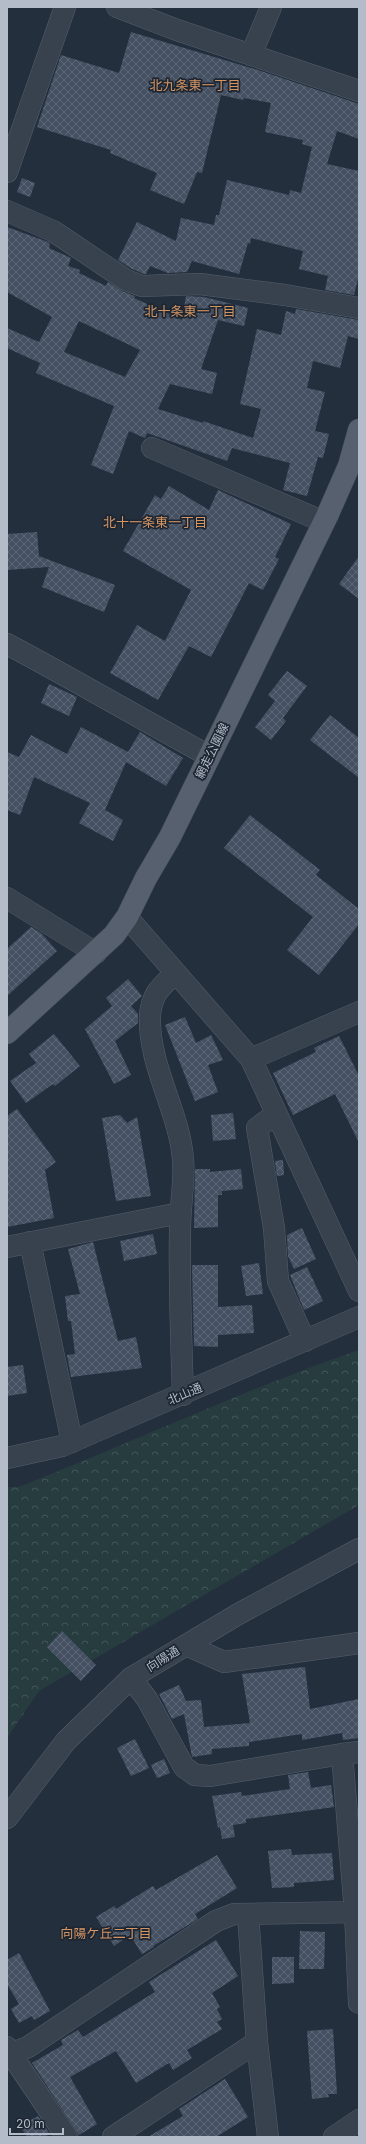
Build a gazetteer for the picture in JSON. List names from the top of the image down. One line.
{"streets":{"main road":["網走公園線"],"street":["北山通","向陽通"]},"districts":["北九条東一丁目","北十条東一丁目","北十一条東一丁目","向陽ケ丘二丁目"],"scale_bar":"20 m"}
